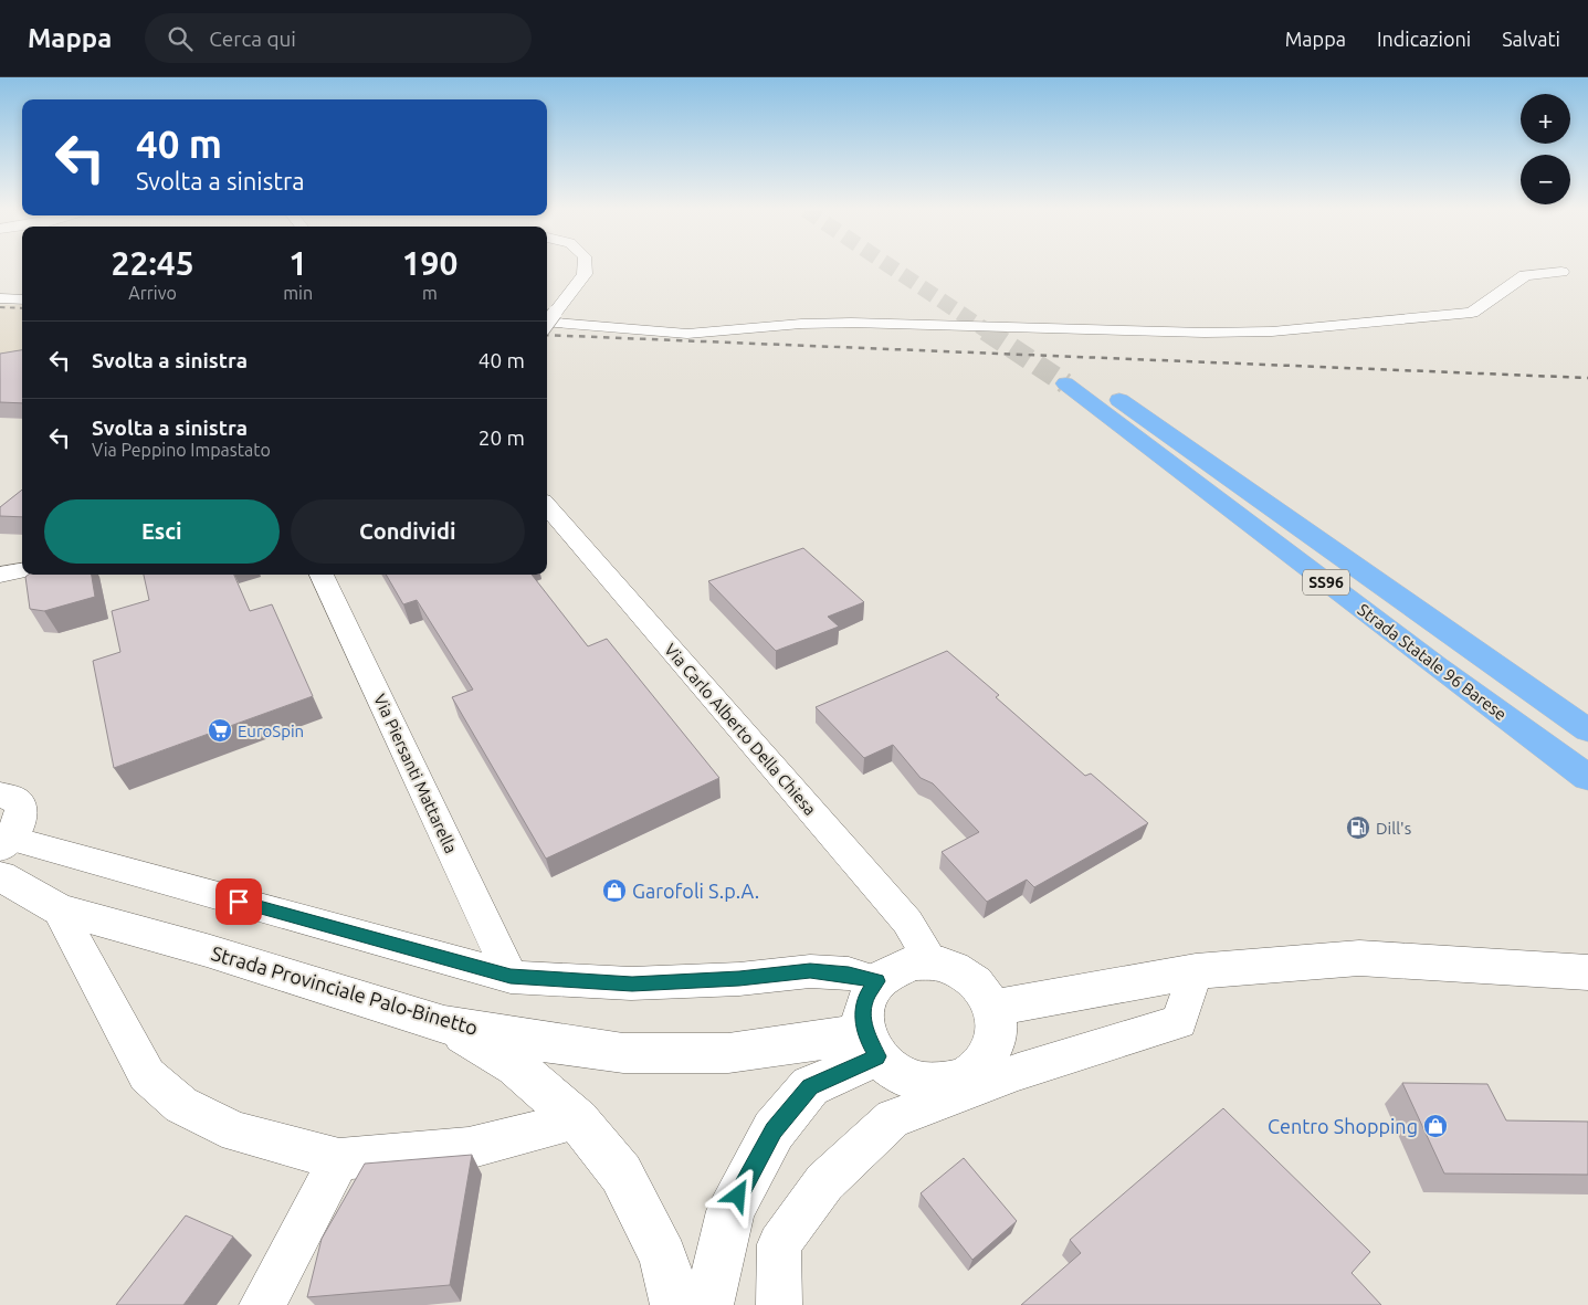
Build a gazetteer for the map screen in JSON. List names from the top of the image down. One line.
{"streets":{"highway":["SS96","Strada Statale 96 Barese"],"street":["Via Carlo Alberto Della Chiesa","Via Piersanti Mattarella","Strada Provinciale Palo-Binetto"]},"crossings":[["Via Carlo Alberto Della Chiesa","Strada Provinciale Palo-Binetto"]],"places":{"supermarket":["EuroSpin"],"fuel station":["Dill's"],"shop":["Garofoli S.p.A.","Centro Shopping"]},"page":{"header":"Mappa","search":"Cerca qui","nav":["Mappa","Indicazioni","Salvati"],"map_buttons":["+","−"],"turn":["40 m","Svolta a sinistra"],"eta":["22:45","Arrivo","1","min","190","m"],"list":[{"name":"Svolta a sinistra","value":"40 m"},{"name":"Svolta a sinistra","note":"Via Peppino Impastato","value":"20 m"}],"buttons":["Esci","Condividi"]}}
